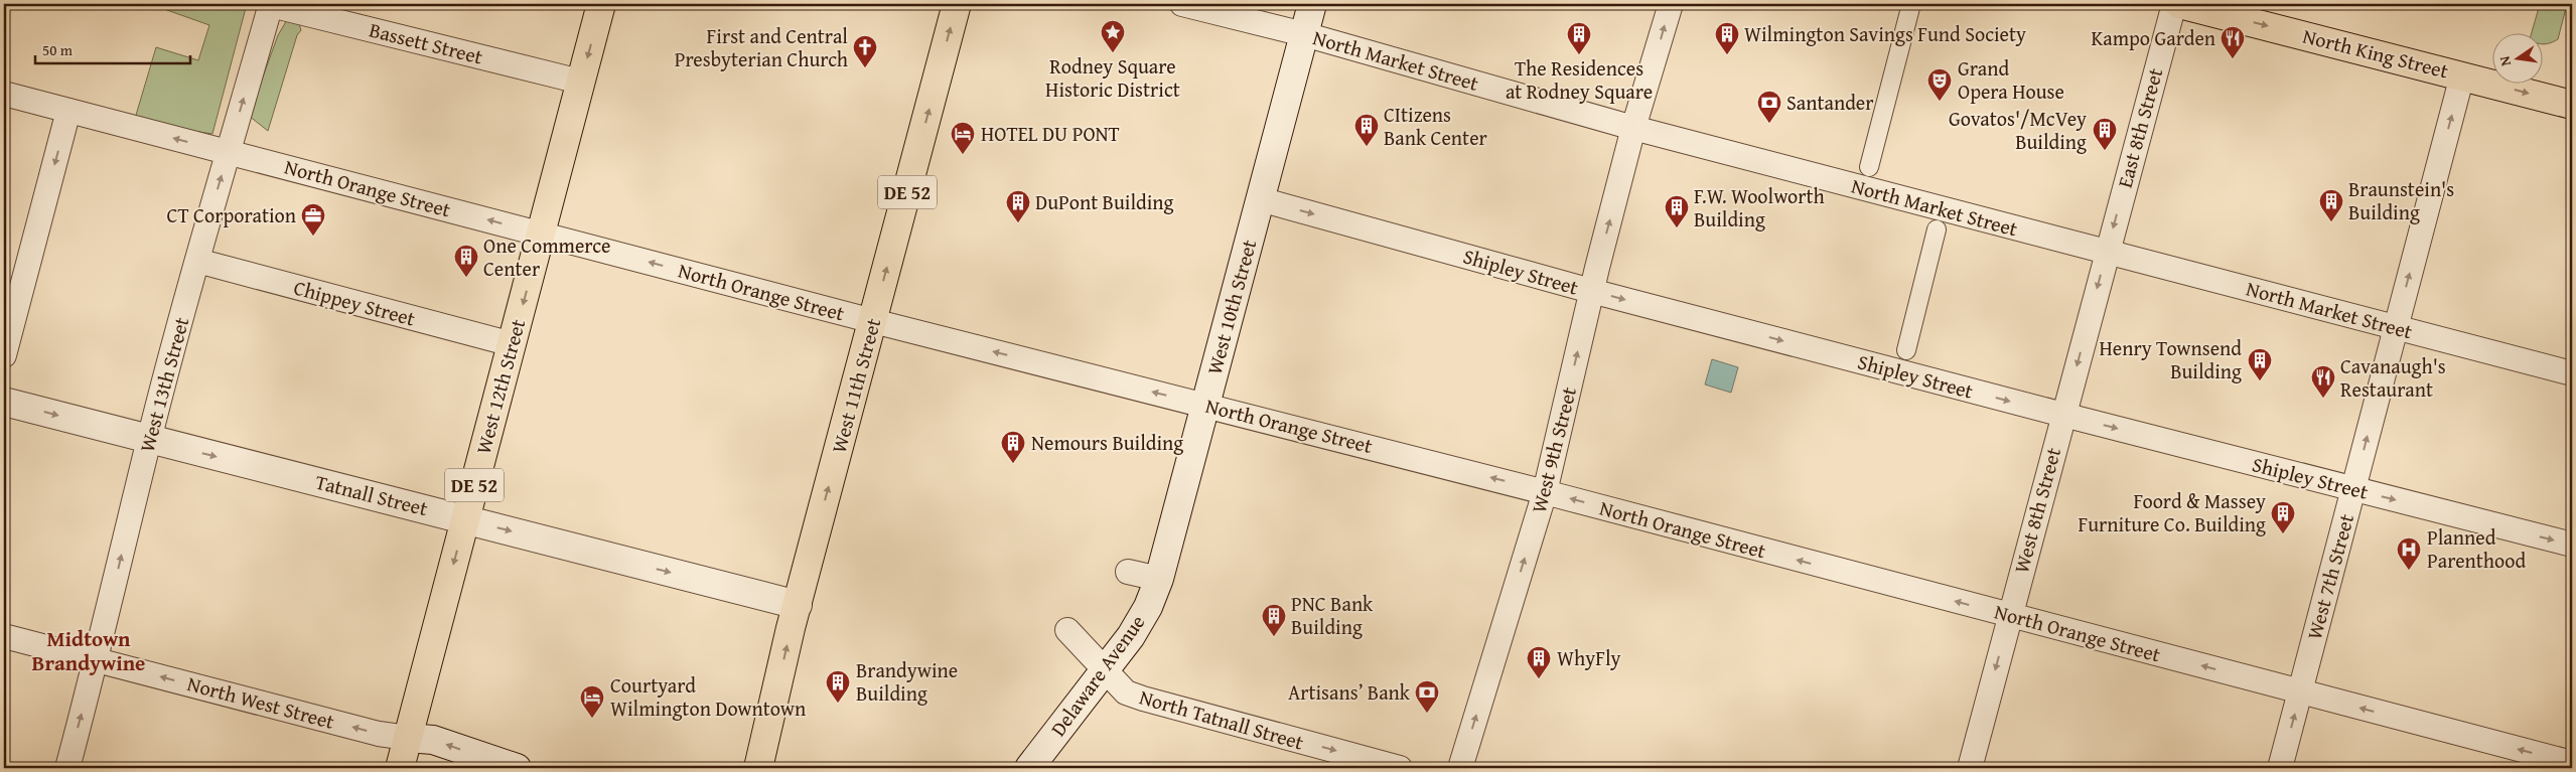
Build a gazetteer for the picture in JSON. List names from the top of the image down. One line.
{"streets":{"main road":["North King Street","DE 52","West 10th Street","West 11th Street","West 12th Street","Tatnall Street","Delaware Avenue","North West Street"],"street":["Bassett Street","North Market Street","East 8th Street","North Orange Street","Shipley Street","Chippey Street","West 13th Street","West 9th Street","West 8th Street","West 7th Street","North Tatnall Street"]},"crossings":[["Bassett Street","West 13th Street"],["Bassett Street","West 12th Street"],["North King Street","West 7th Street"],["North Market Street","East 8th Street"],["North Market Street","West 10th Street"],["North Market Street","West 9th Street"],["North Market Street","West 8th Street"],["North Market Street","West 7th Street"],["East 8th Street","West 8th Street"],["North Orange Street","West 10th Street"],["North Orange Street","West 13th Street"],["North Orange Street","West 11th Street"],["North Orange Street","West 12th Street"],["North Orange Street","West 9th Street"],["North Orange Street","West 8th Street"],["North Orange Street","West 7th Street"],["Shipley Street","West 10th Street"],["Shipley Street","West 9th Street"],["Shipley Street","West 8th Street"],["Shipley Street","West 7th Street"],["Chippey Street","West 13th Street"],["Chippey Street","West 12th Street"],["West 10th Street","Delaware Avenue"],["West 13th Street","Tatnall Street"],["West 13th Street","North West Street"],["West 11th Street","Tatnall Street"],["West 12th Street","Tatnall Street"],["West 12th Street","North West Street"],["Delaware Avenue","North Tatnall Street"]],"one_way":["North King Street","East 8th Street","North Orange Street","Shipley Street","West 13th Street","West 11th Street","West 12th Street","West 9th Street","Tatnall Street","West 7th Street","North West Street","North Tatnall Street"],"districts":["Midtown Brandywine"],"places":{"place":["Rodney Square Historic District"],"building":["The Residences at Rodney Square","Wilmington Savings Fund Society","CItizens Bank Center","Govatos'/McVey Building","Braunstein's Building","DuPont Building","F.W. Woolworth Building","One Commerce Center","Henry Townsend Building","Nemours Building","Foord & Massey Furniture Co. Building","PNC Bank Building","WhyFly","Brandywine Building"],"restaurant":["Kampo Garden","Cavanaugh's Restaurant"],"church":["First and Central Presbyterian Church"],"theatre":["Grand Opera House"],"bank":["Santander","Artisans’ Bank"],"hotel":["HOTEL DU PONT","Courtyard Wilmington Downtown"],"office":["CT Corporation"],"hospital":["Planned Parenthood"]},"scale_bar":"50 m","north":"left"}
